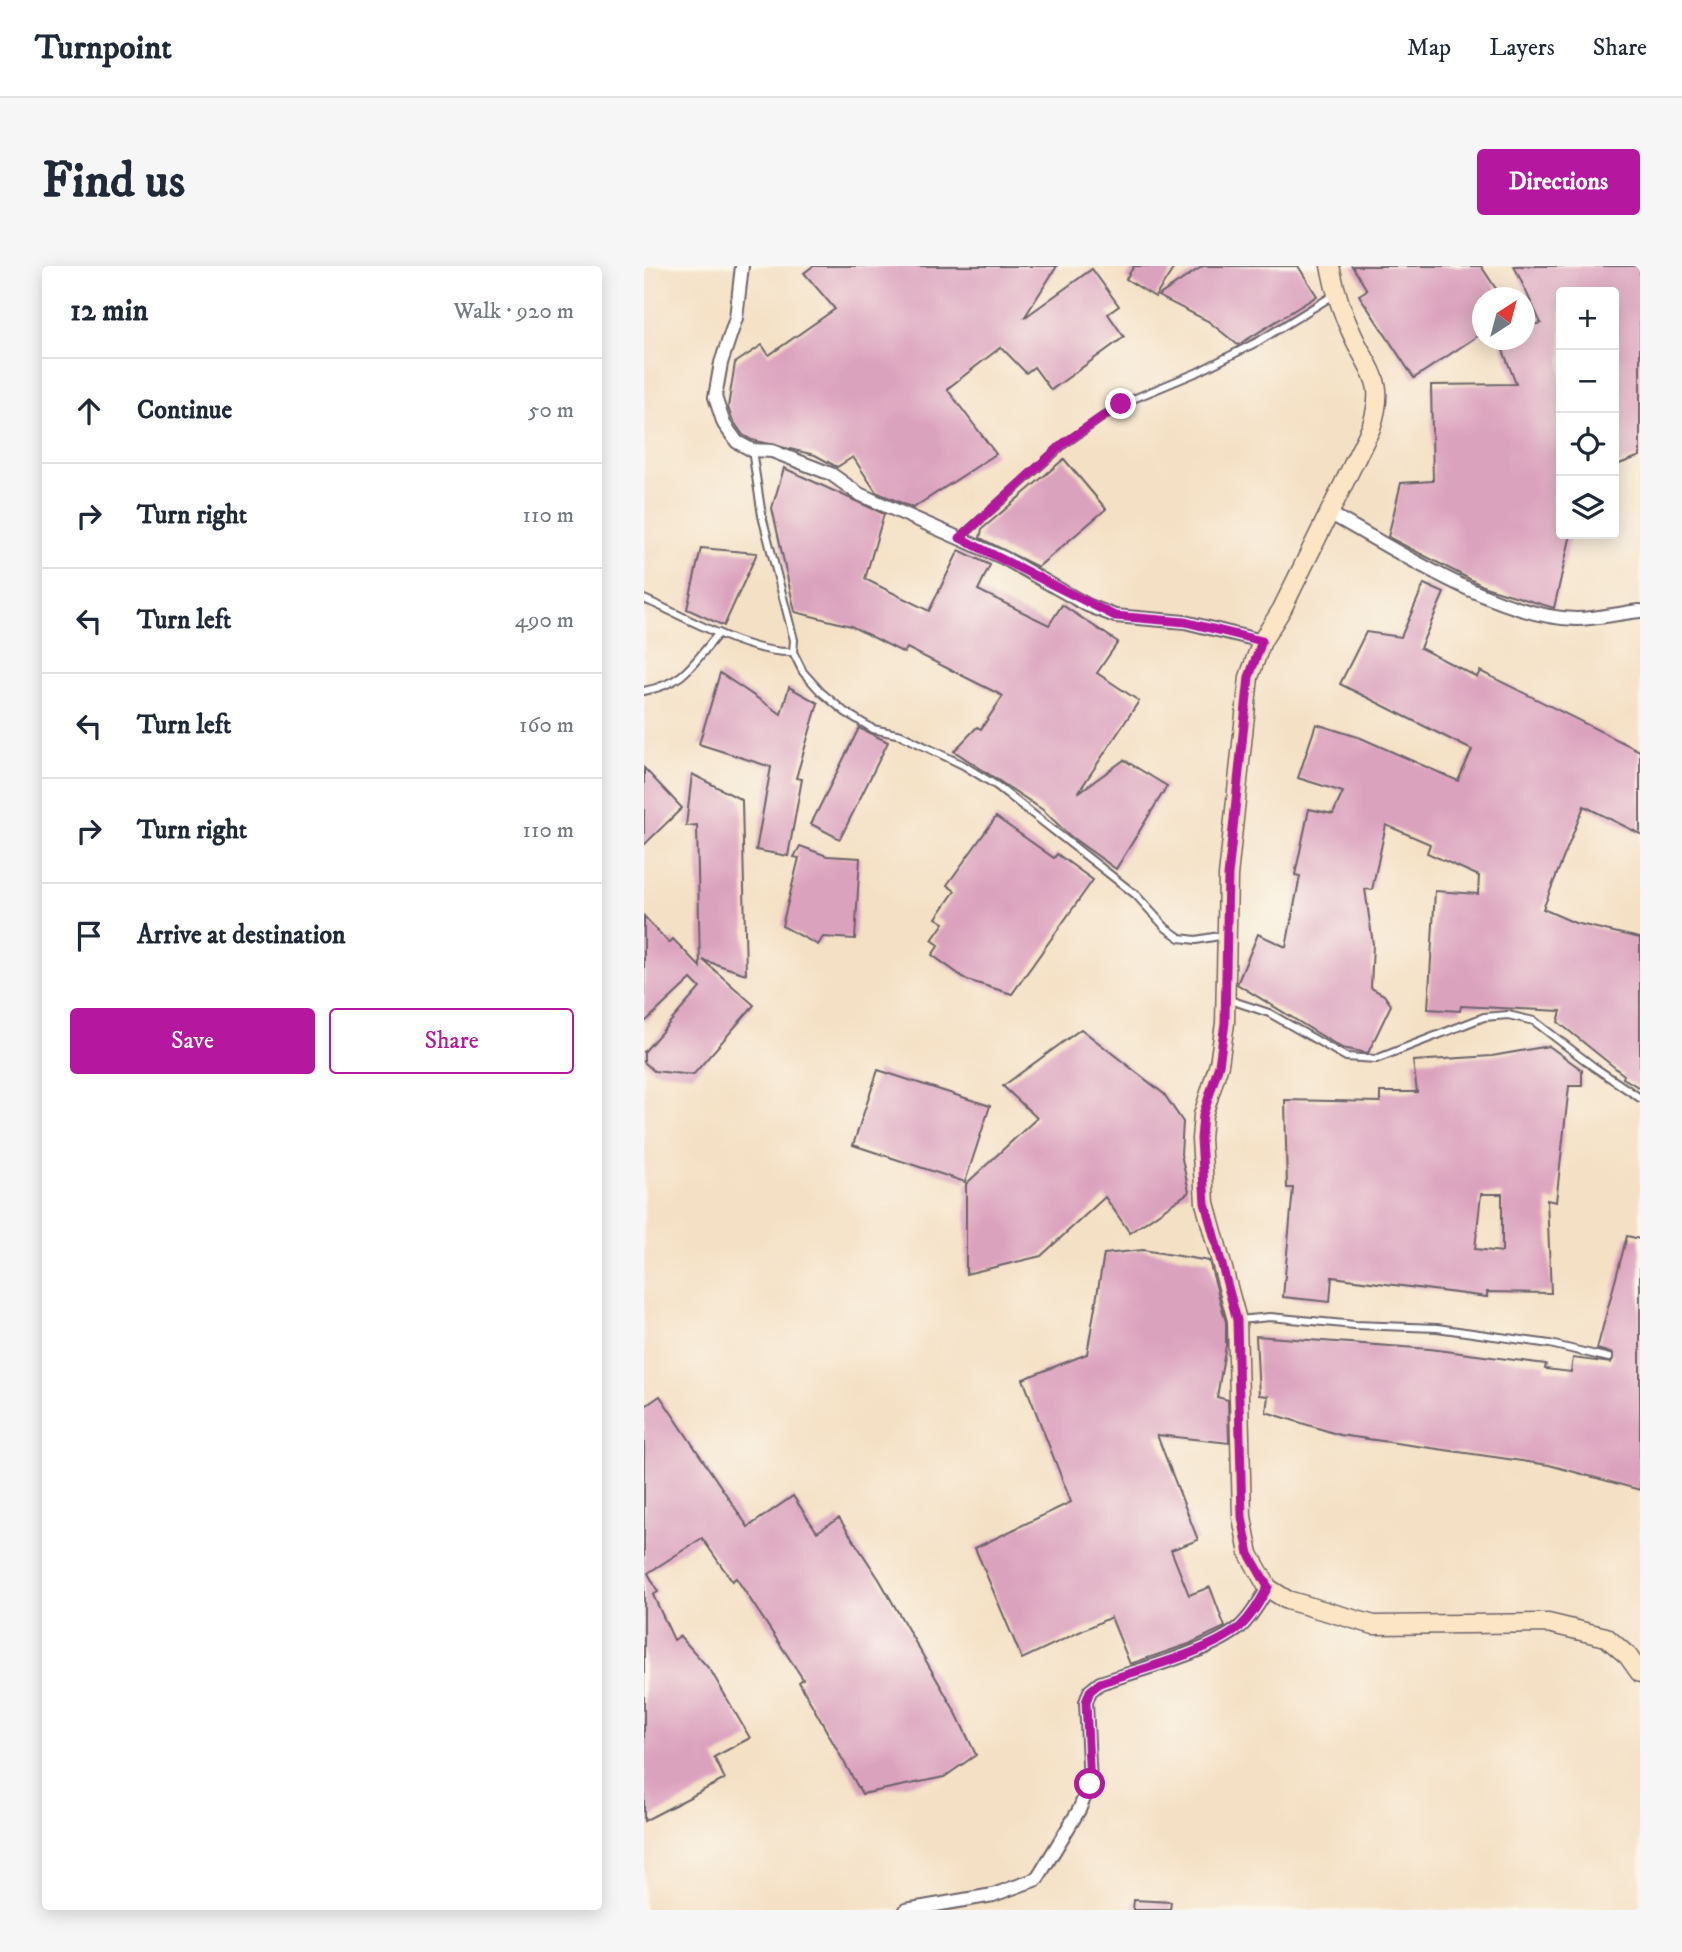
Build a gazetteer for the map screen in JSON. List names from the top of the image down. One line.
{"north":"top right","page":{"header":"Turnpoint","nav":["Map","Layers","Share"],"buttons":["Directions",["Save","Share"]],"title":"Find us","heading":["12 min","Walk · 920 m"],"map_buttons":["+","−"],"list":[["Continue","50 m"],["Turn right","110 m"],["Turn left","490 m"],["Turn left","160 m"],["Turn right","110 m"],"Arrive at destination"]}}
